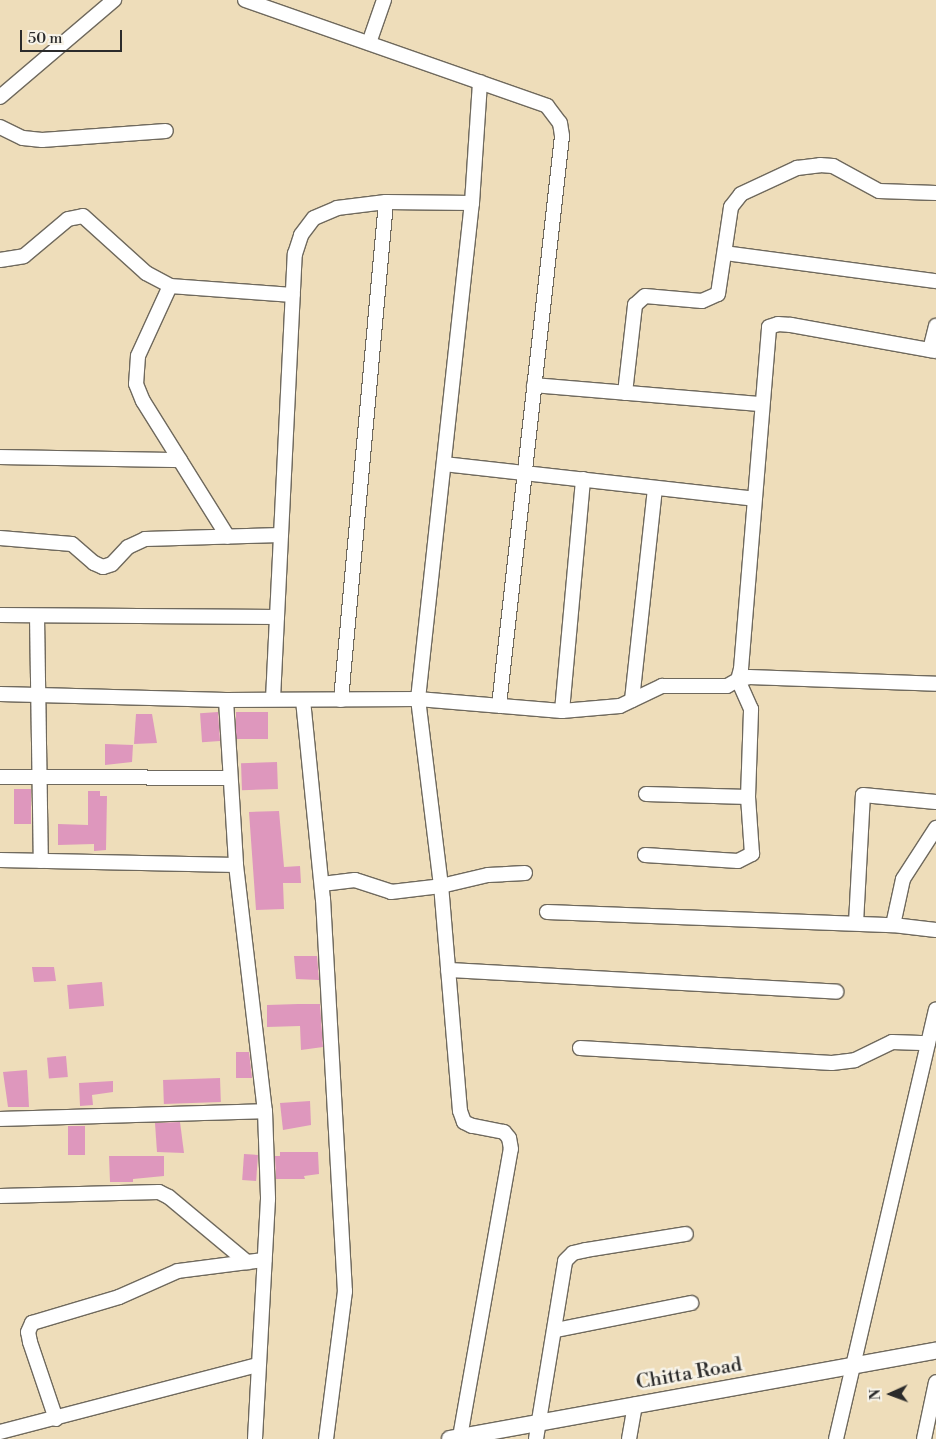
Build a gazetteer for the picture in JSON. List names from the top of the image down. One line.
{"streets":{"street":["Chitta Road"]},"scale_bar":"50 m","north":"left"}
